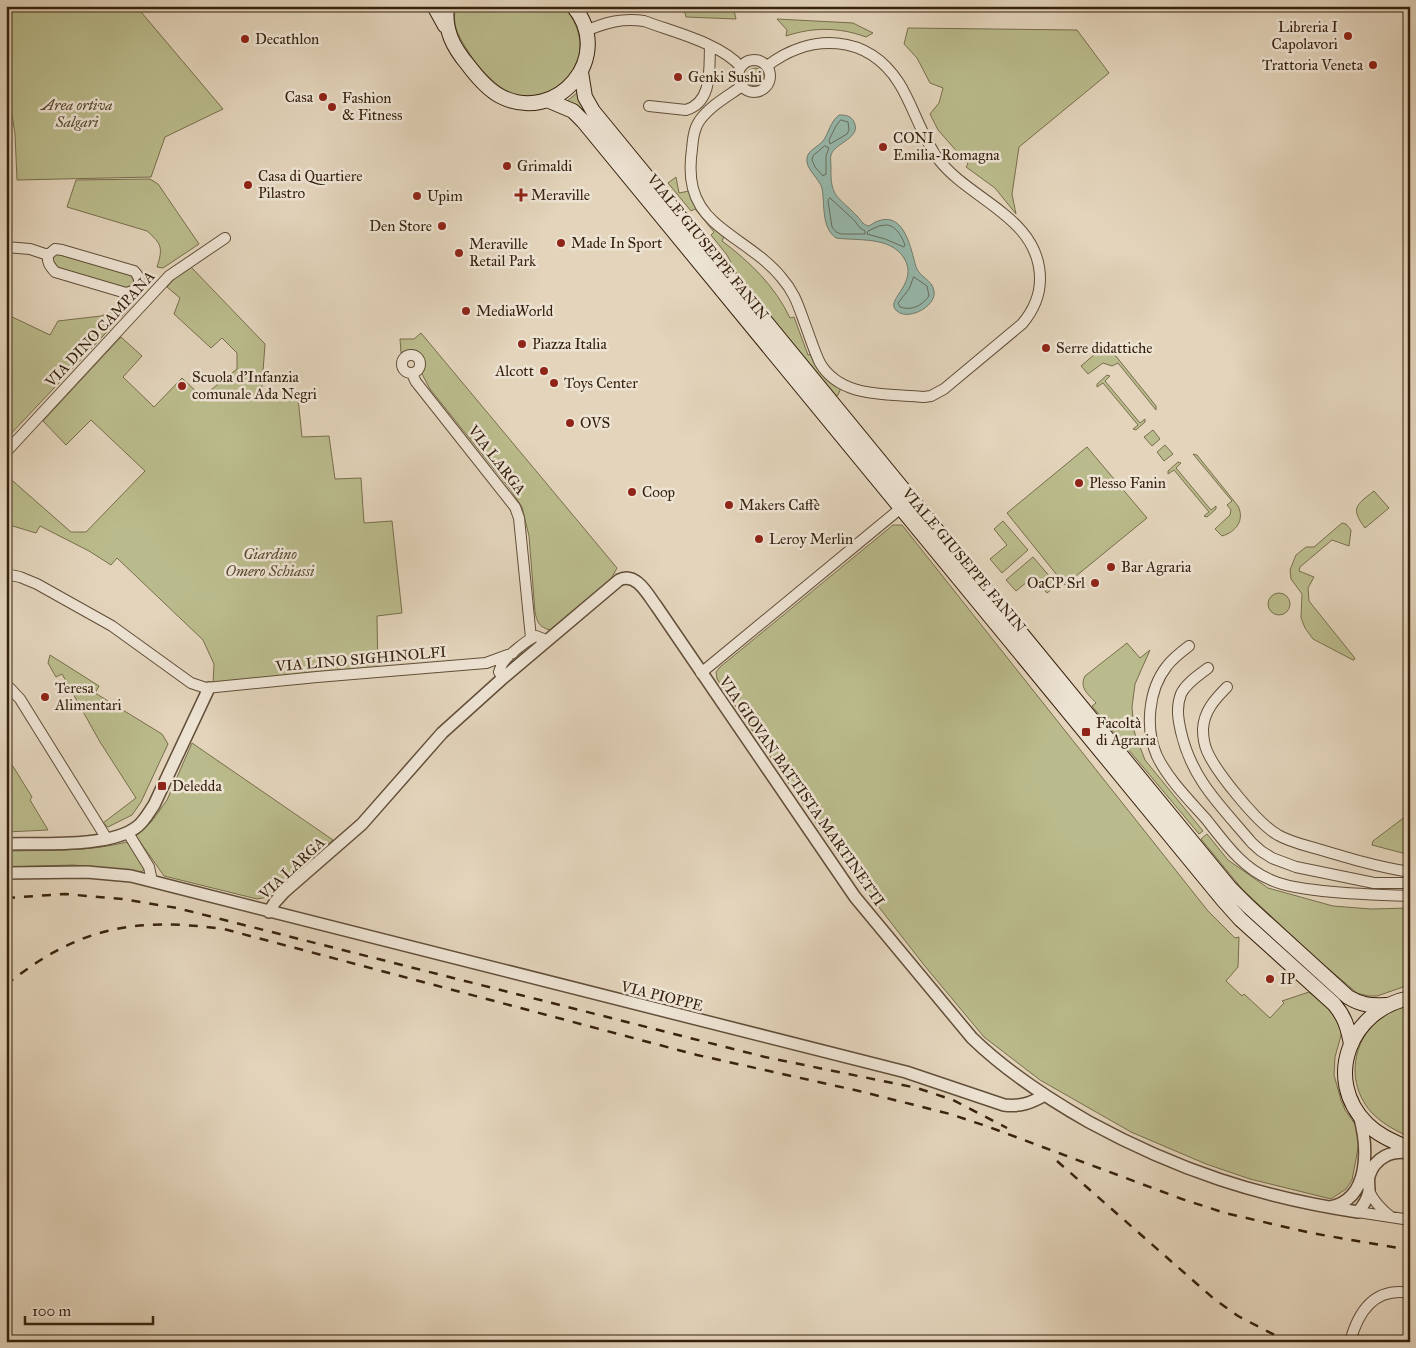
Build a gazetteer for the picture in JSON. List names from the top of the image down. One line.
{"streets":{"main road":["VIALE GIUSEPPE FANIN"],"street":["VIA DINO CAMPANA","VIA LARGA","VIA LINO SIGHINOLFI","VIA GIOVAN BATTISTA MARTINETTI","VIA PIOPPE"]},"crossings":[["VIA LARGA","VIA GIOVAN BATTISTA MARTINETTI"],["VIA LARGA","VIA PIOPPE"],["VIA GIOVAN BATTISTA MARTINETTI","VIA PIOPPE"]],"parks":["Area ortiva Salgari","Giardino Omero Schiassi"],"places":{"other":["Libreria I Capolavori","Decathlon","Trattoria Veneta","Genki Sushi","Casa","Fashion & Fitness","CONI Emilia-Romagna","Grimaldi","Casa di Quartiere Pilastro","Upim","Den Store","Made In Sport","Meraville Retail Park","MediaWorld","Piazza Italia","Serre didattiche","Alcott","Toys Center","Scuola d'Infanzia comunale Ada Negri","OVS","Plesso Fanin","Coop","Makers Caffè","Leroy Merlin","Bar Agraria","OaCP Srl","Teresa Alimentari","IP"],"health":["Meraville"],"transit":["Facoltà di Agraria","Deledda"]},"scale_bar":"100 m"}
